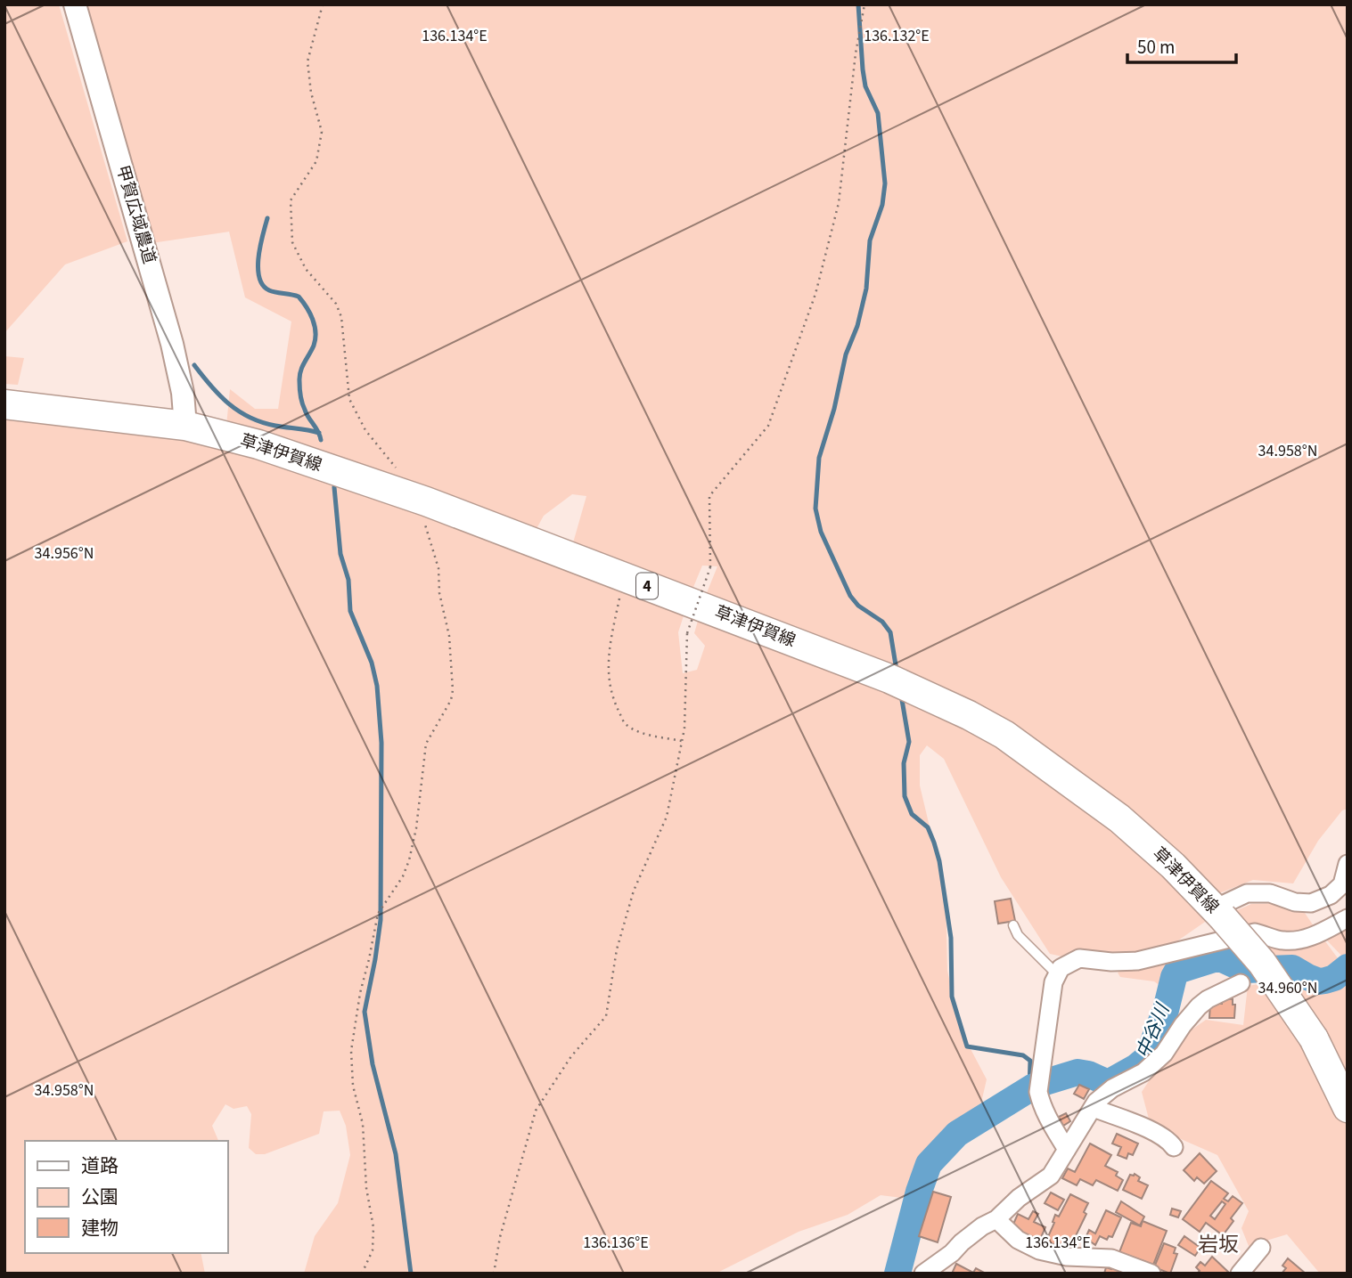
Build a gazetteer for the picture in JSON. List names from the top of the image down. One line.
{"streets":{"main road":["草津伊賀線","4"],"street":["甲賀広域農道"]},"crossings":[["甲賀広域農道","草津伊賀線"]],"districts":["岩坂"],"water":["中谷川"],"legend":["道路","公園","建物"],"scale_bar":"50 m","coordinates":["136.134°E","136.132°E","34.958°N","34.956°N","34.960°N","136.136°E"]}
